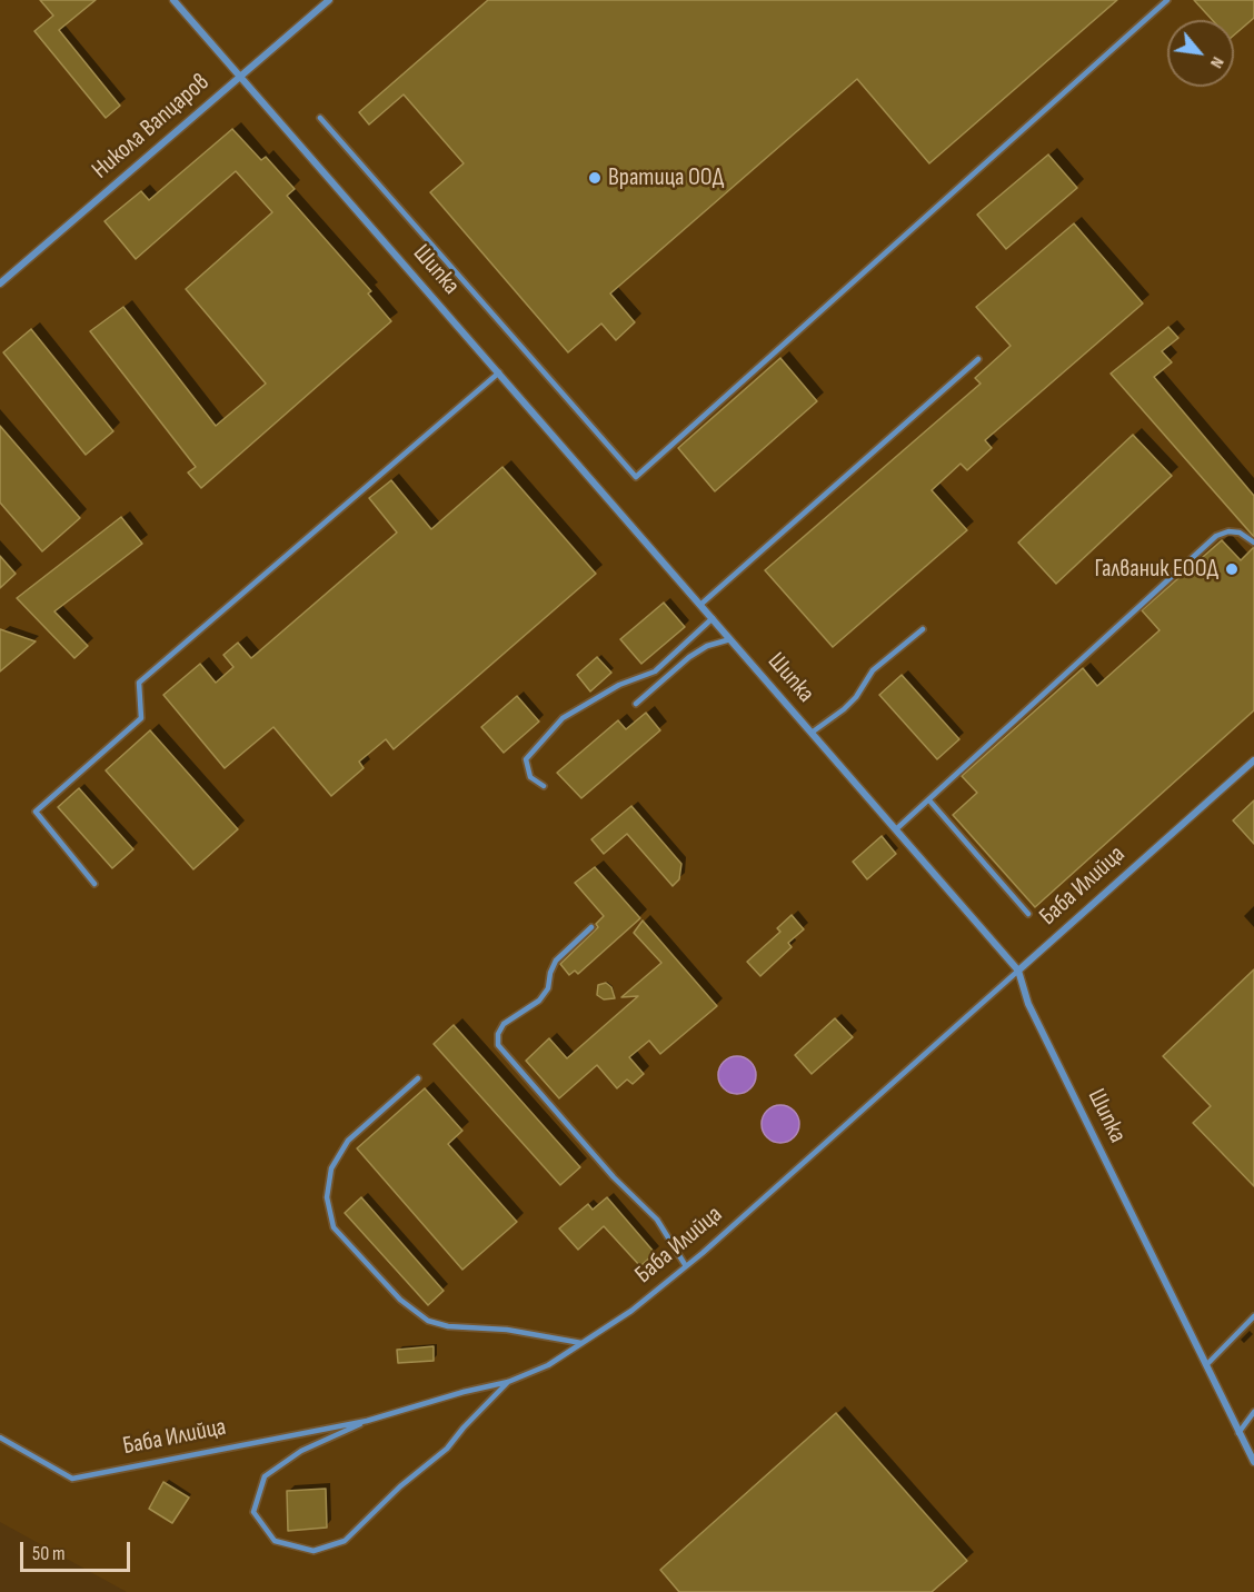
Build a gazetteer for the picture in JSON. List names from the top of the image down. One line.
{"streets":{"street":["Никола Вапцаров","Шипка","Баба Илийца"]},"crossings":[["Никола Вапцаров","Шипка"],["Шипка","Баба Илийца"]],"places":["Вратица ООД","Галваник ЕООД"],"scale_bar":"50 m","north":"bottom right"}
